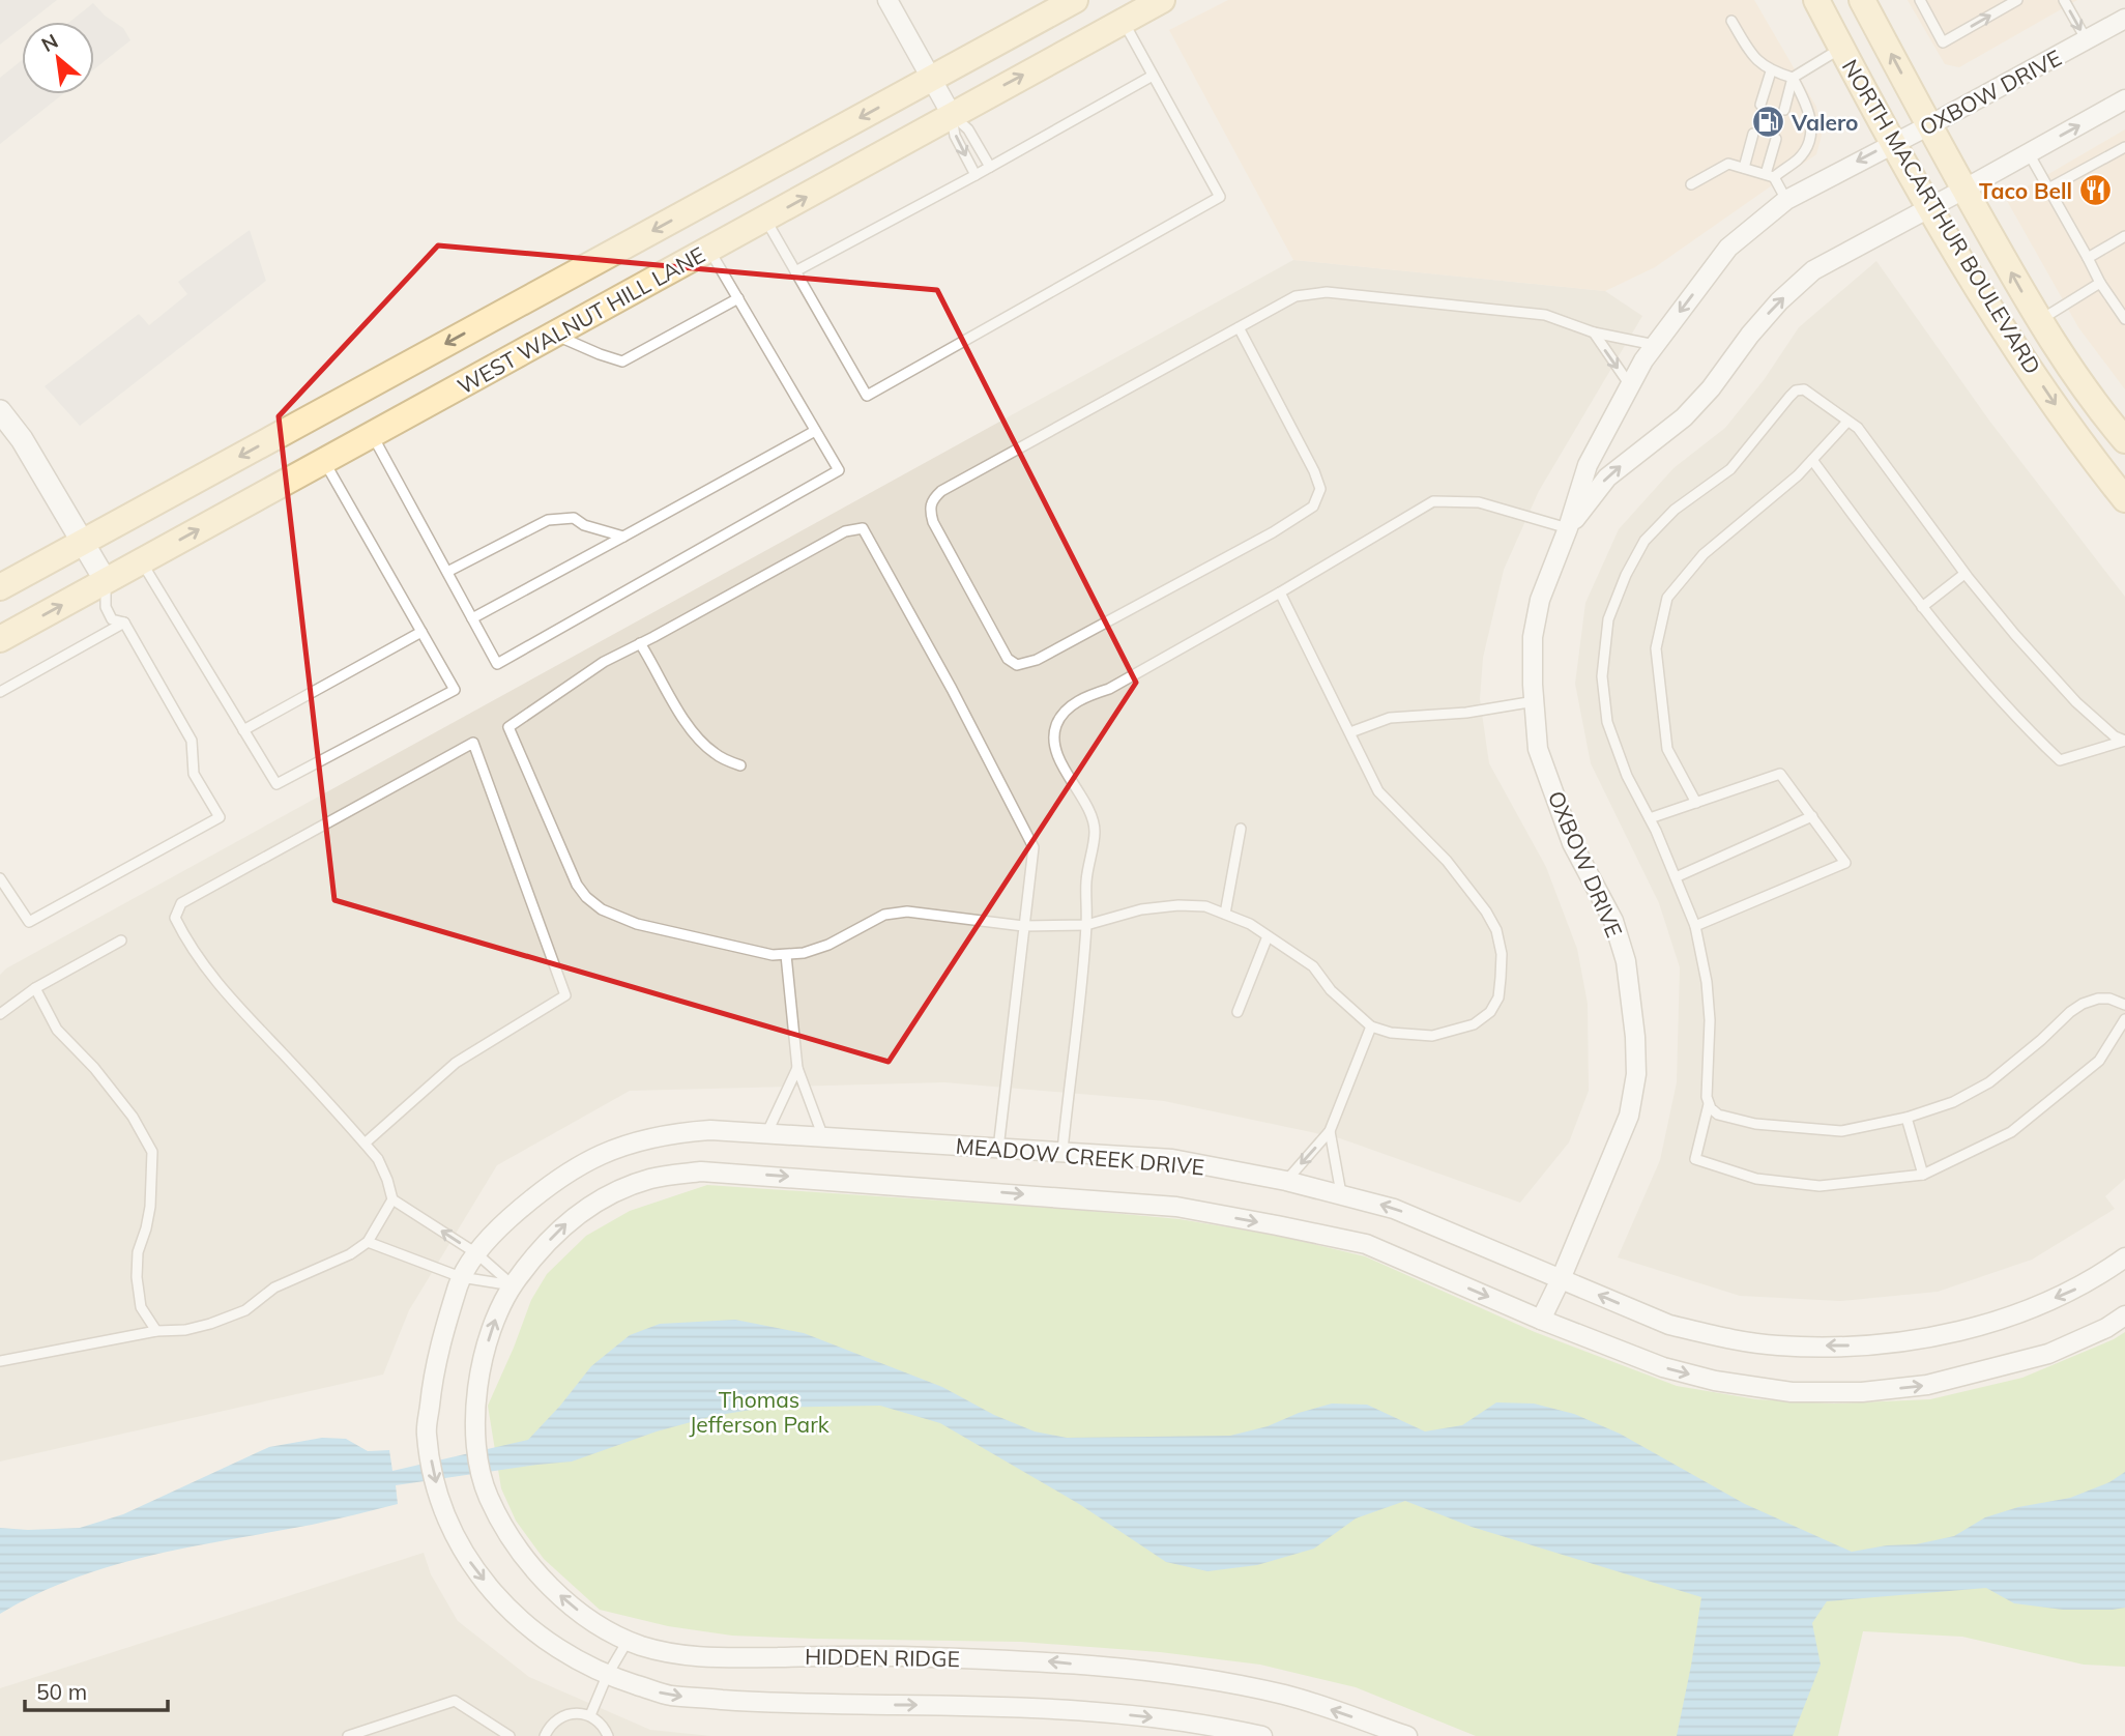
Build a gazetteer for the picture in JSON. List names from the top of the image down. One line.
{"streets":{"main road":["NORTH MACARTHUR BOULEVARD","WEST WALNUT HILL LANE"],"street":["OXBOW DRIVE","MEADOW CREEK DRIVE","HIDDEN RIDGE"]},"crossings":[["OXBOW DRIVE","NORTH MACARTHUR BOULEVARD"],["OXBOW DRIVE","MEADOW CREEK DRIVE"],["MEADOW CREEK DRIVE","HIDDEN RIDGE"]],"parks":["Thomas Jefferson Park"],"places":{"fuel station":["Valero"],"restaurant":["Taco Bell"]},"scale_bar":"50 m","north":"top left"}
